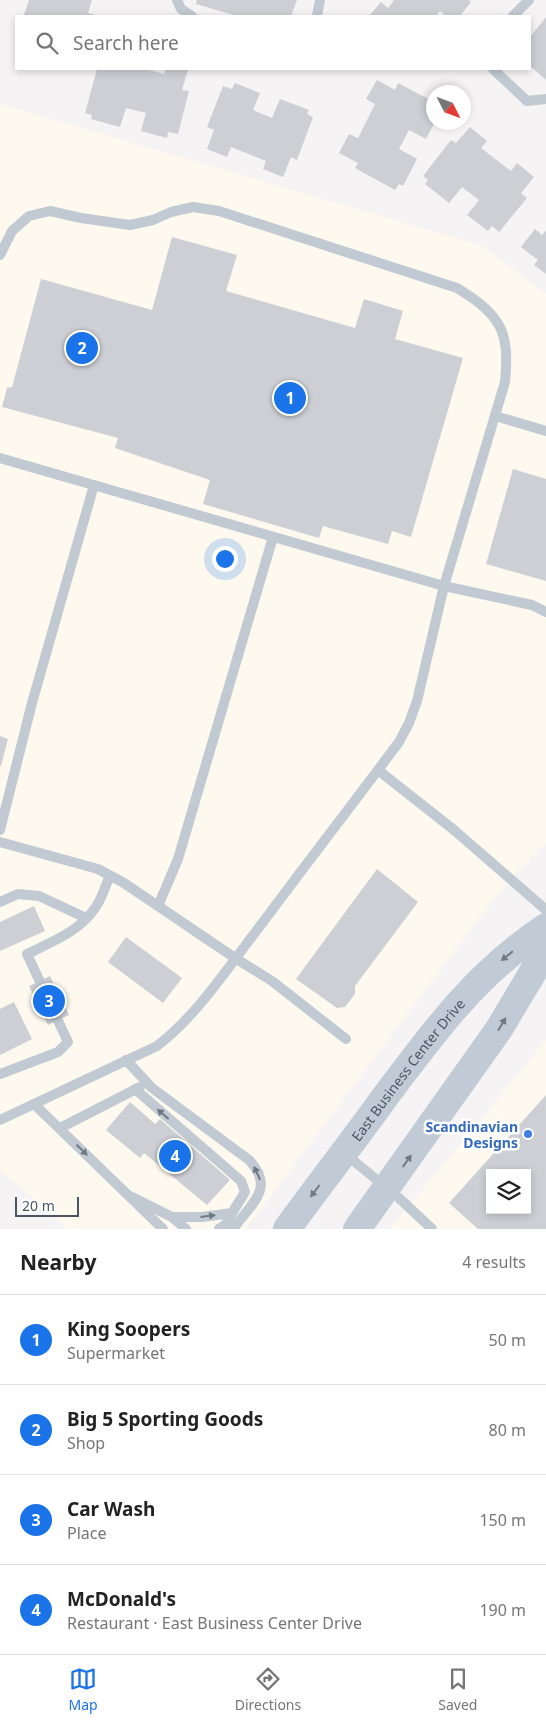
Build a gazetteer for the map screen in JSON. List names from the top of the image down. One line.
{"streets":{"street":["East Business Center Drive"]},"places":["Scandinavian Designs"],"scale_bar":"20 m","north":"bottom right","page":{"search":"Search here","pins":["2","1","3","4"],"scale":"20 m","heading":["Nearby","4 results"],"list":[{"mark":"1","name":"King Soopers","note":"Supermarket","value":"50 m"},{"mark":"2","name":"Big 5 Sporting Goods","note":"Shop","value":"80 m"},{"mark":"3","name":"Car Wash","note":"Place","value":"150 m"},{"mark":"4","name":"McDonald's","note":"Restaurant · East Business Center Drive","value":"190 m"}],"nav":["Map","Directions","Saved"]}}
